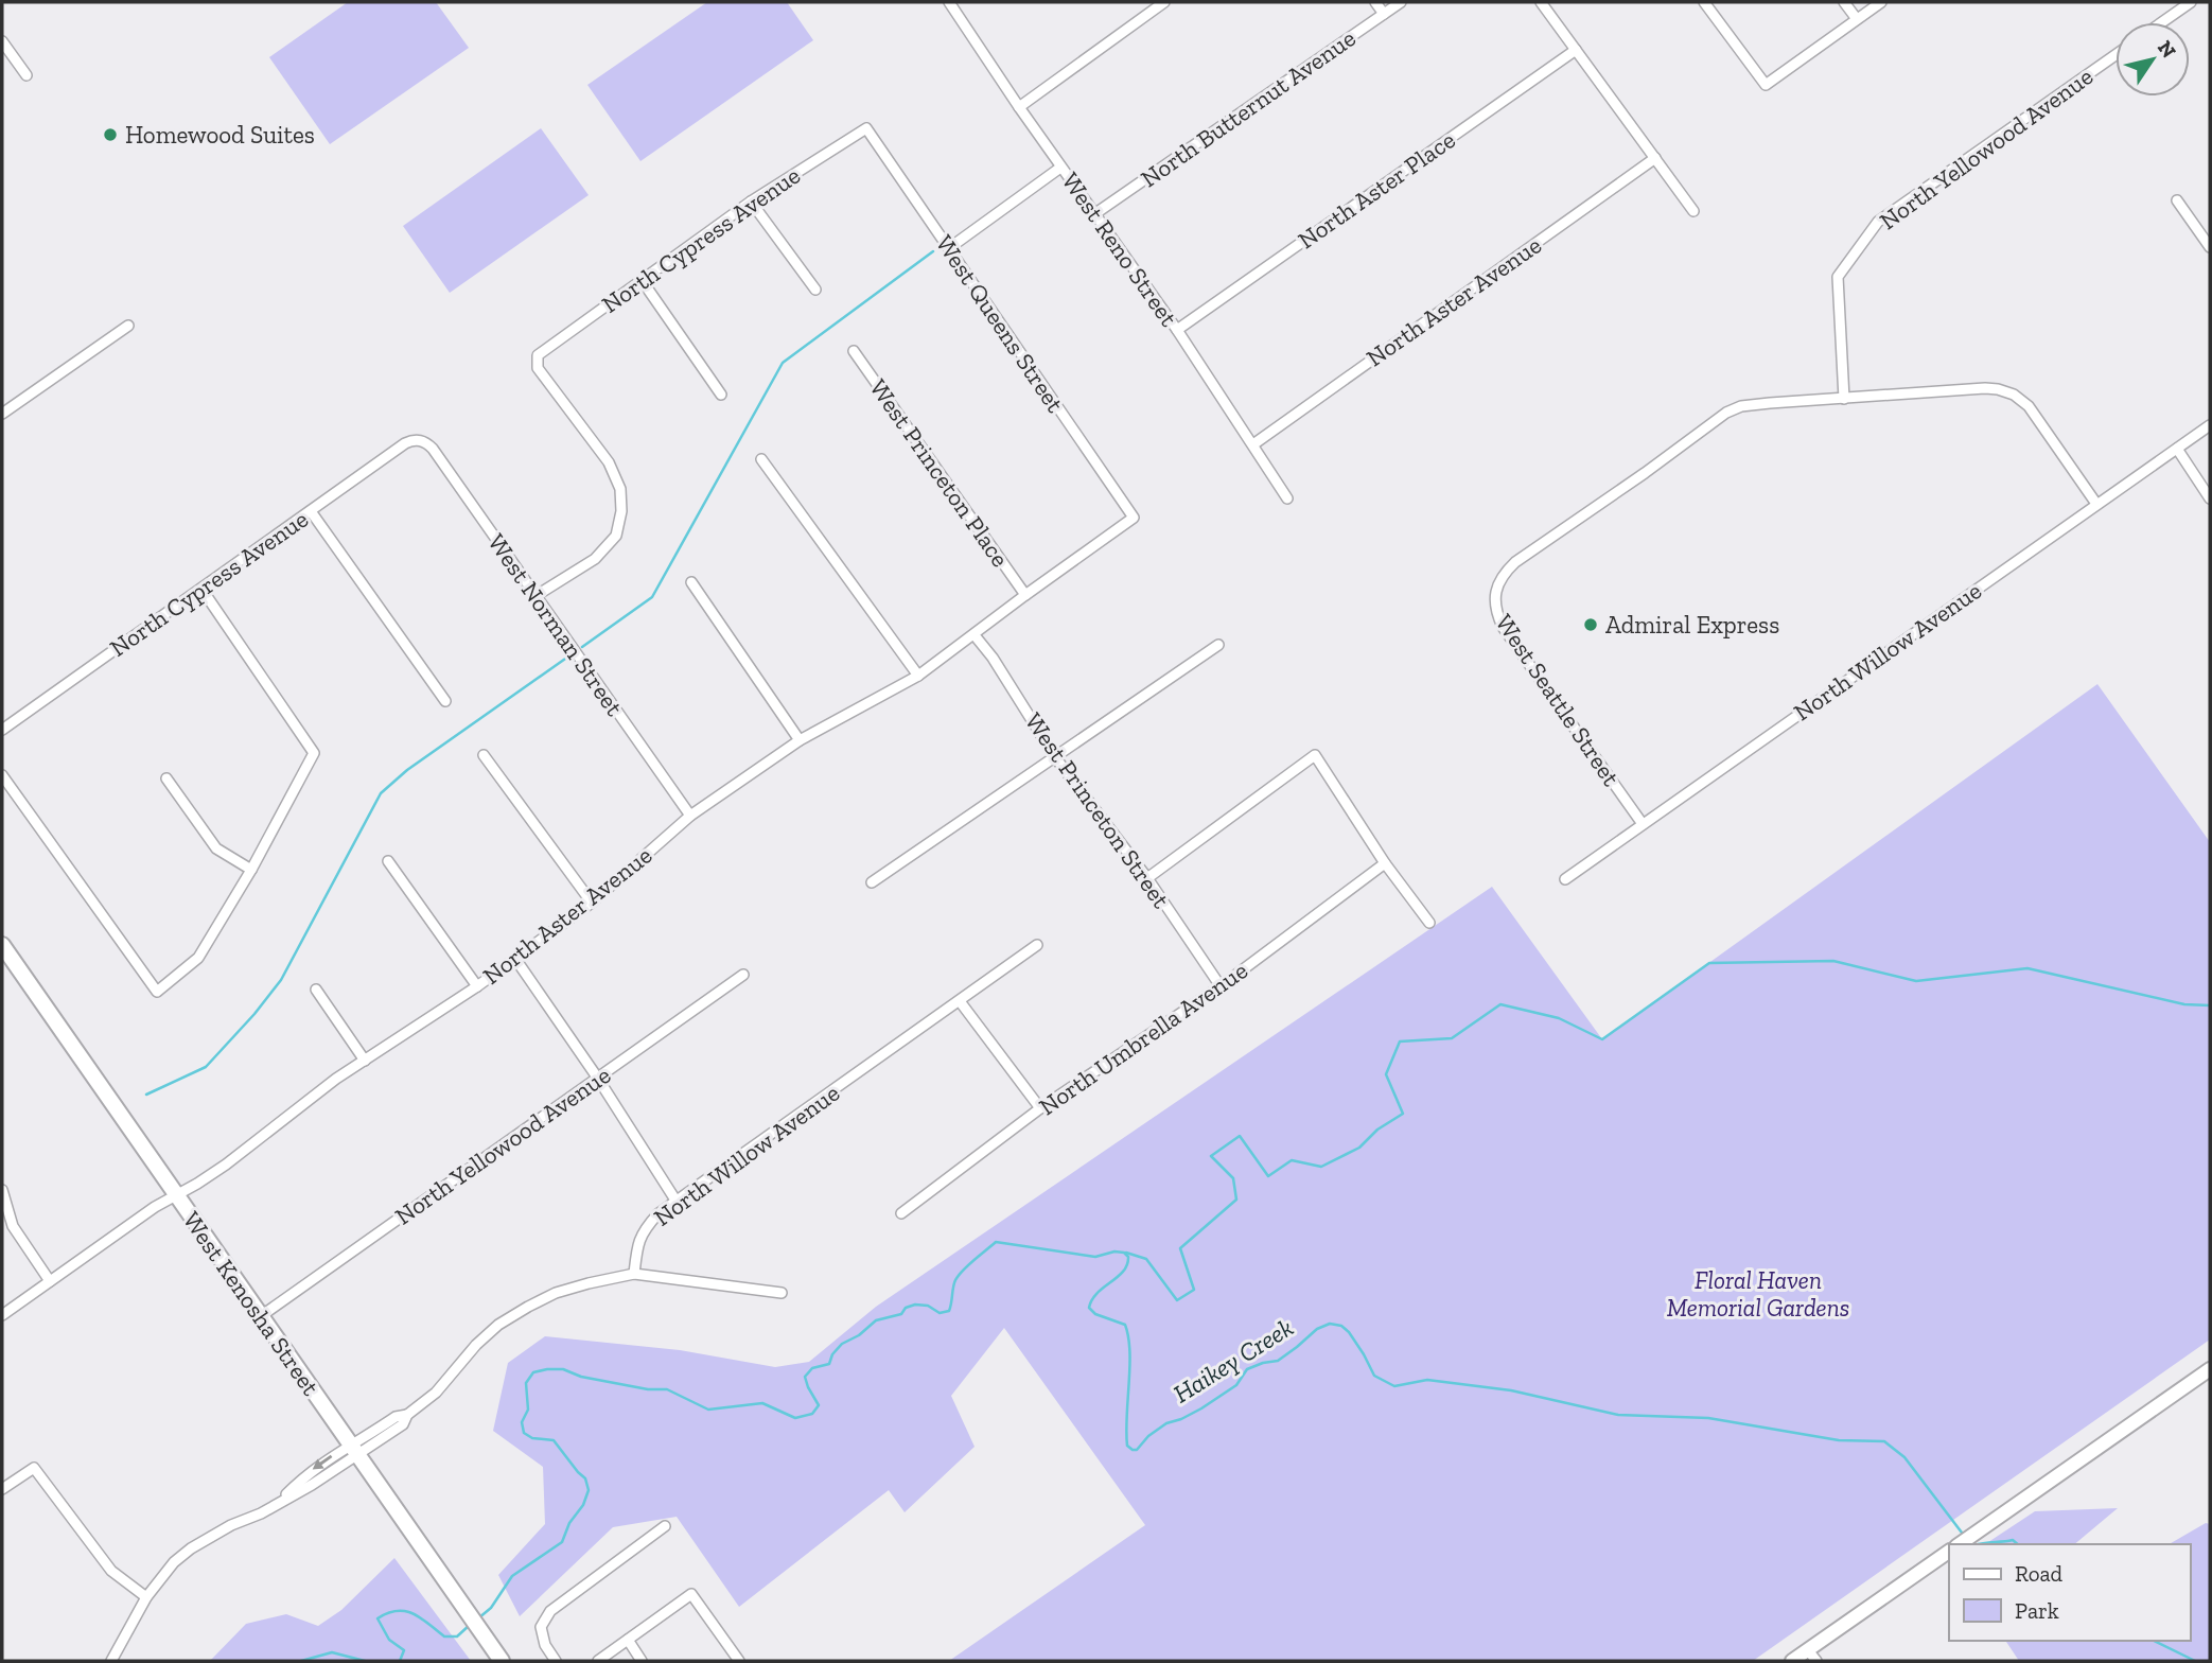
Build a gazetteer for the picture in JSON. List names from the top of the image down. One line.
{"streets":{"main road":["West Kenosha Street"],"street":["North Butternut Avenue","North Yellowood Avenue","North Aster Place","North Cypress Avenue","West Reno Street","North Aster Avenue","West Queens Street","West Princeton Place","West Norman Street","North Willow Avenue","West Seattle Street","West Princeton Street","North Umbrella Avenue"]},"crossings":[["North Butternut Avenue","West Reno Street"],["North Yellowood Avenue","West Seattle Street"],["North Yellowood Avenue","West Kenosha Street"],["North Aster Place","West Reno Street"],["North Cypress Avenue","West Queens Street"],["North Cypress Avenue","West Norman Street"],["West Reno Street","North Aster Avenue"],["North Aster Avenue","West Queens Street"],["North Aster Avenue","West Princeton Place"],["North Aster Avenue","West Norman Street"],["North Aster Avenue","West Princeton Street"],["North Aster Avenue","West Kenosha Street"],["North Willow Avenue","West Seattle Street"],["West Princeton Street","North Umbrella Avenue"]],"water":["Haikey Creek"],"parks":["Floral Haven Memorial Gardens"],"places":["Homewood Suites","Admiral Express"],"legend":["Road","Park"],"north":"top right"}
